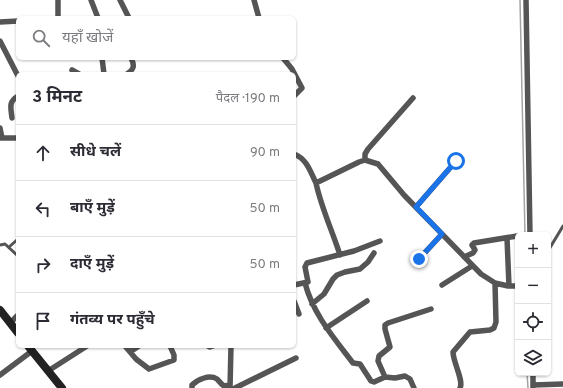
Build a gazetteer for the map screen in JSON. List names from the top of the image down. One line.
{"page":{"search":"यहाँ खोजें","heading":["3 मिनट","पैदल · 190 m"],"list":[["सीधे चलें","90 m"],["बाएँ मुड़ें","50 m"],["दाएँ मुड़ें","50 m"],"गंतव्य पर पहुँचे"],"map_buttons":["+","−"]}}
